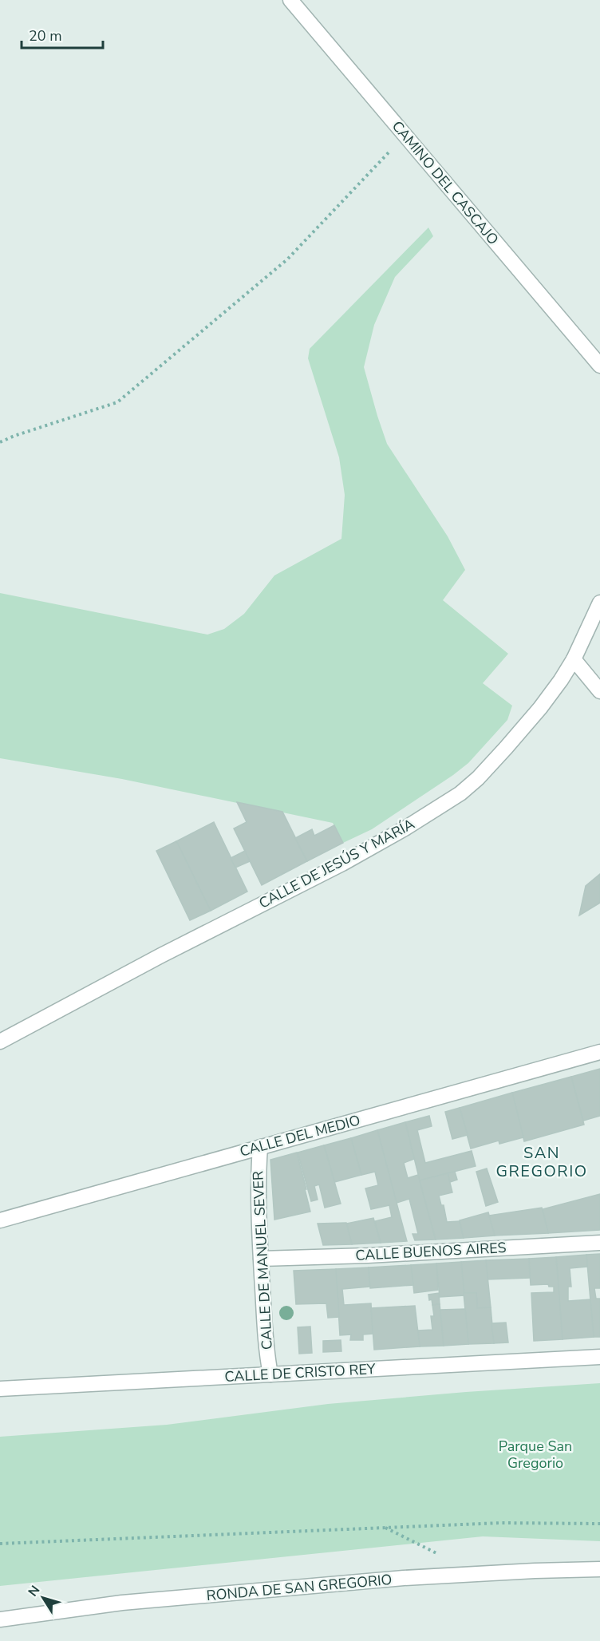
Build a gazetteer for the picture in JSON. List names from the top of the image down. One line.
{"streets":{"street":["CAMINO DEL CASCAJO","CALLE DE JESÚS Y MARÍA","CALLE DEL MEDIO","CALLE BUENOS AIRES","CALLE DE MANUEL SEVER","CALLE DE CRISTO REY","RONDA DE SAN GREGORIO"]},"crossings":[["CALLE DEL MEDIO","CALLE DE MANUEL SEVER"],["CALLE BUENOS AIRES","CALLE DE MANUEL SEVER"],["CALLE DE MANUEL SEVER","CALLE DE CRISTO REY"]],"districts":["SAN GREGORIO"],"parks":["Parque San Gregorio"],"scale_bar":"20 m","north":"top left"}
